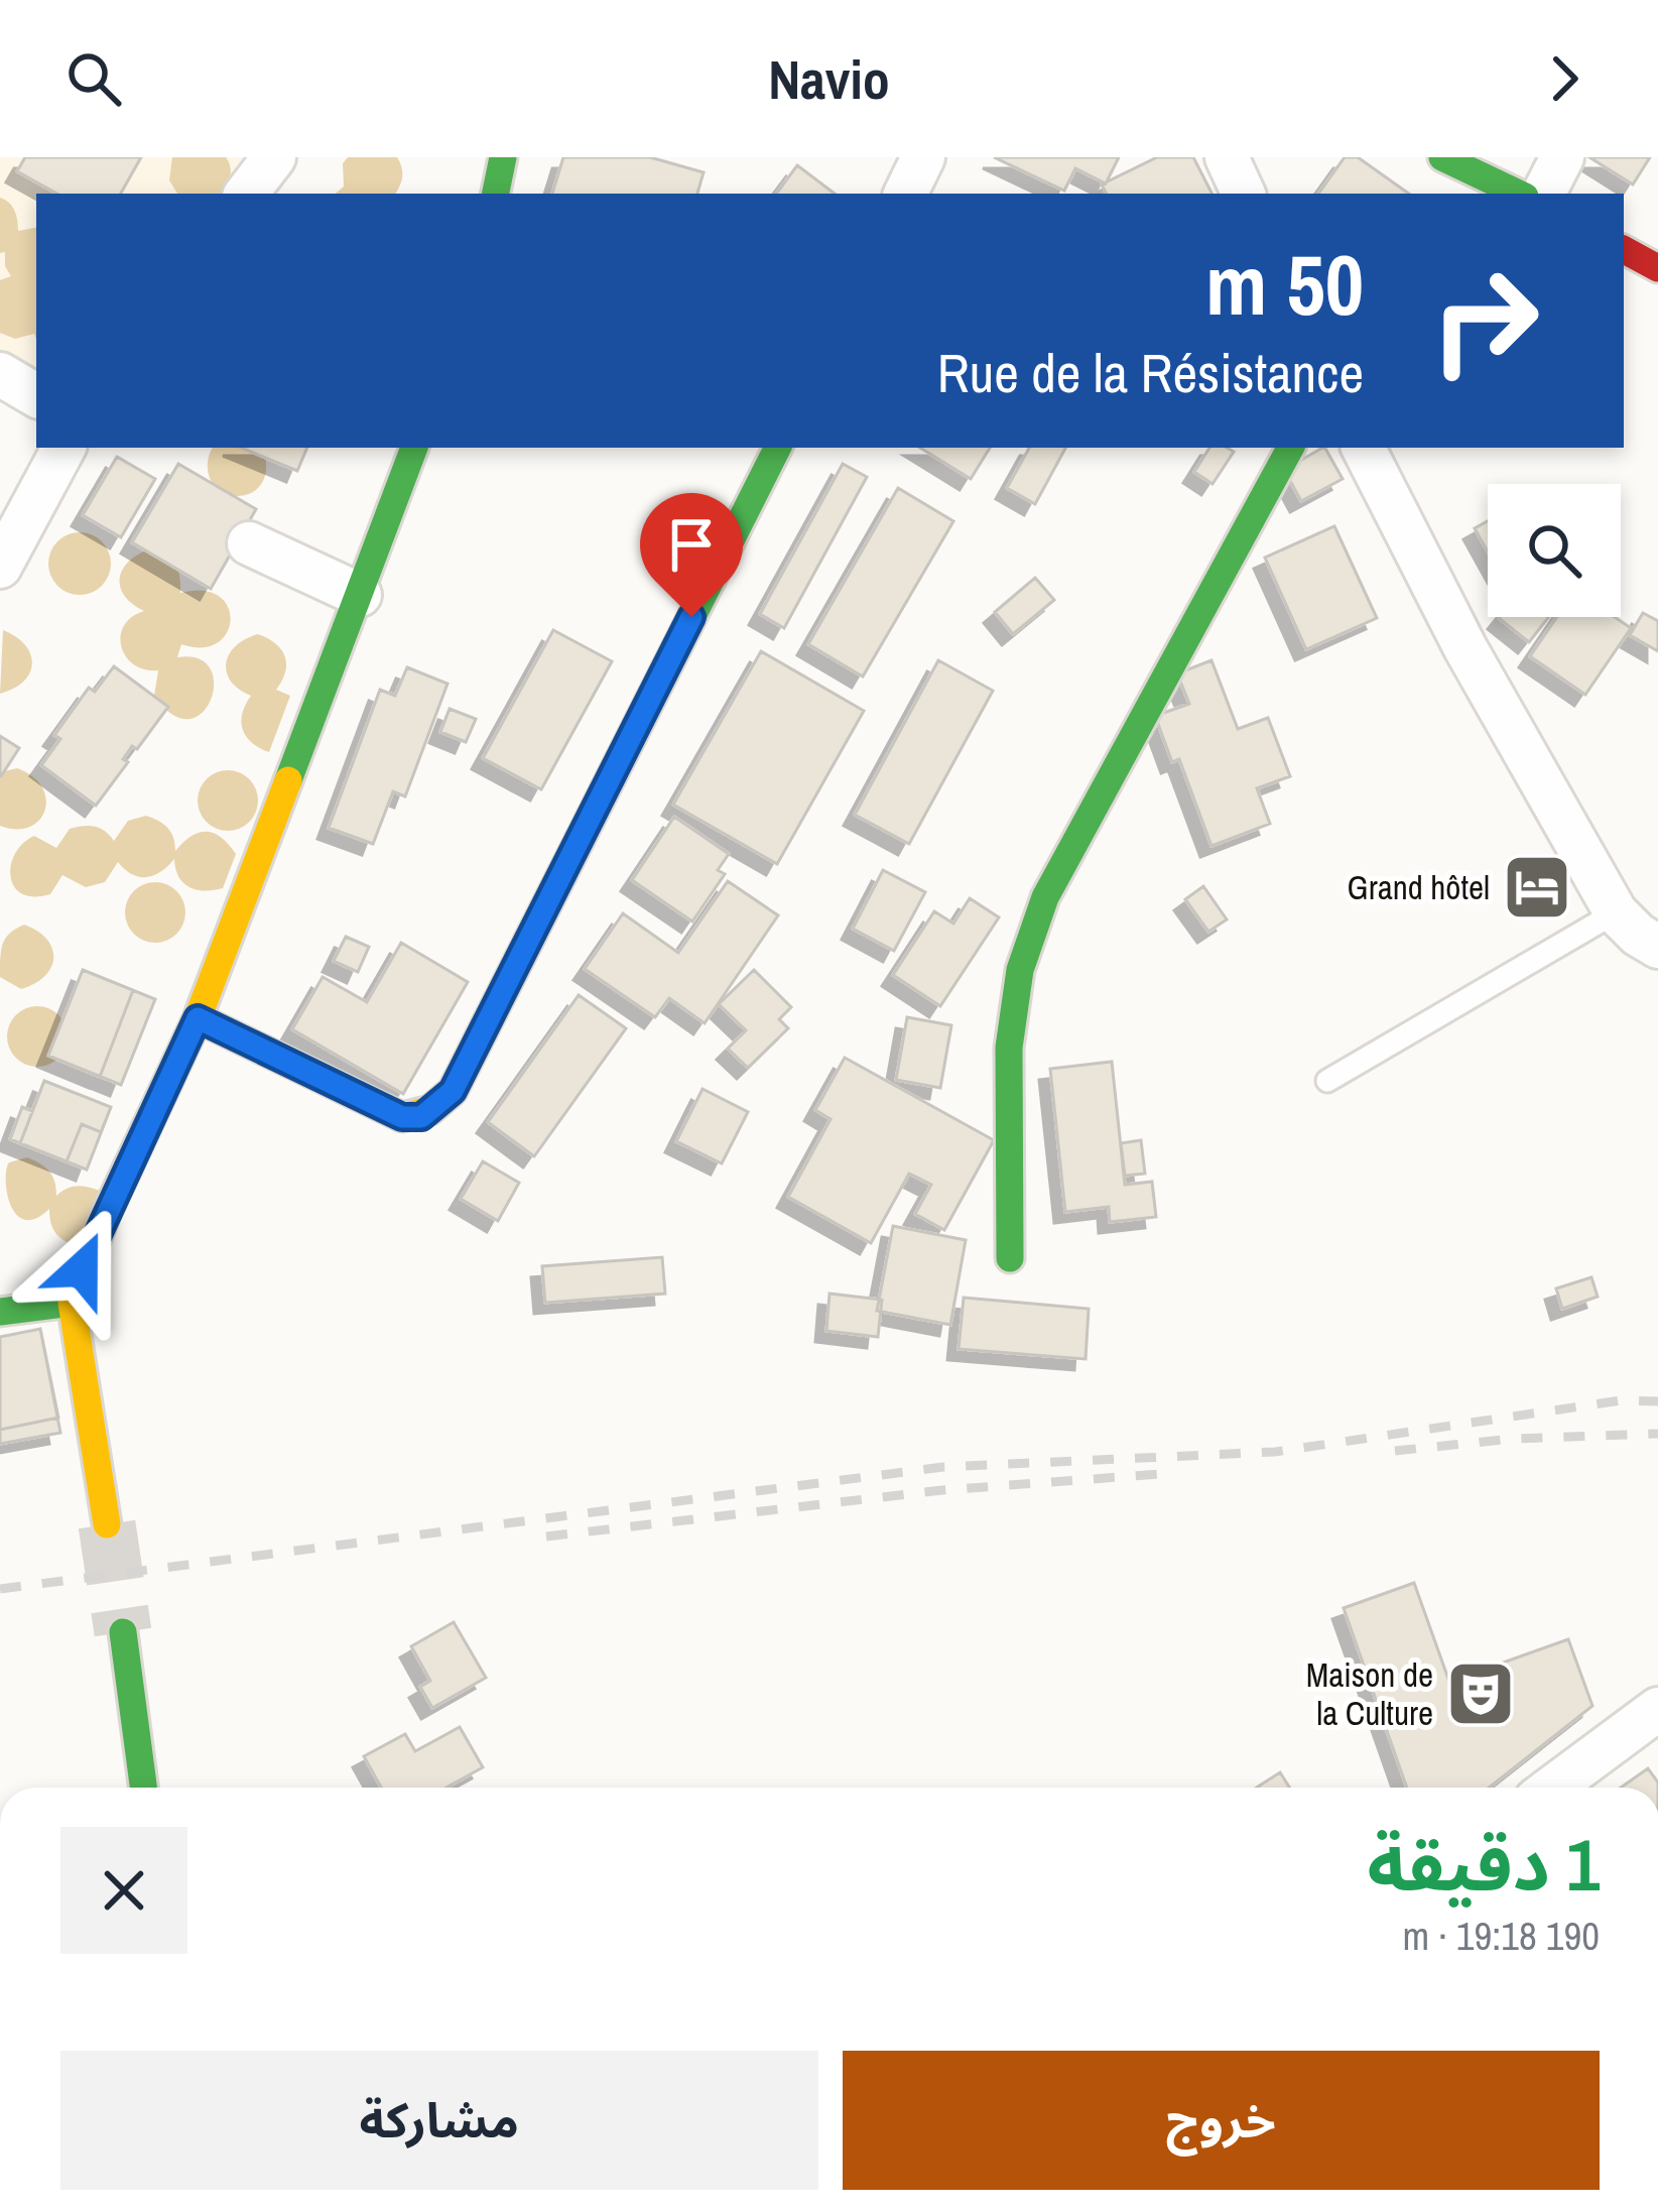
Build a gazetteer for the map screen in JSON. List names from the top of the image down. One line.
{"places":{"hotel":["Grand hôtel"],"theatre":["Maison de la Culture"]},"page":{"header":"Navio","turn":["50 m","Rue de la Résistance"],"heading":["1 دقيقة","190 m · 19:18"],"buttons":["خروج","مشاركة"]}}
